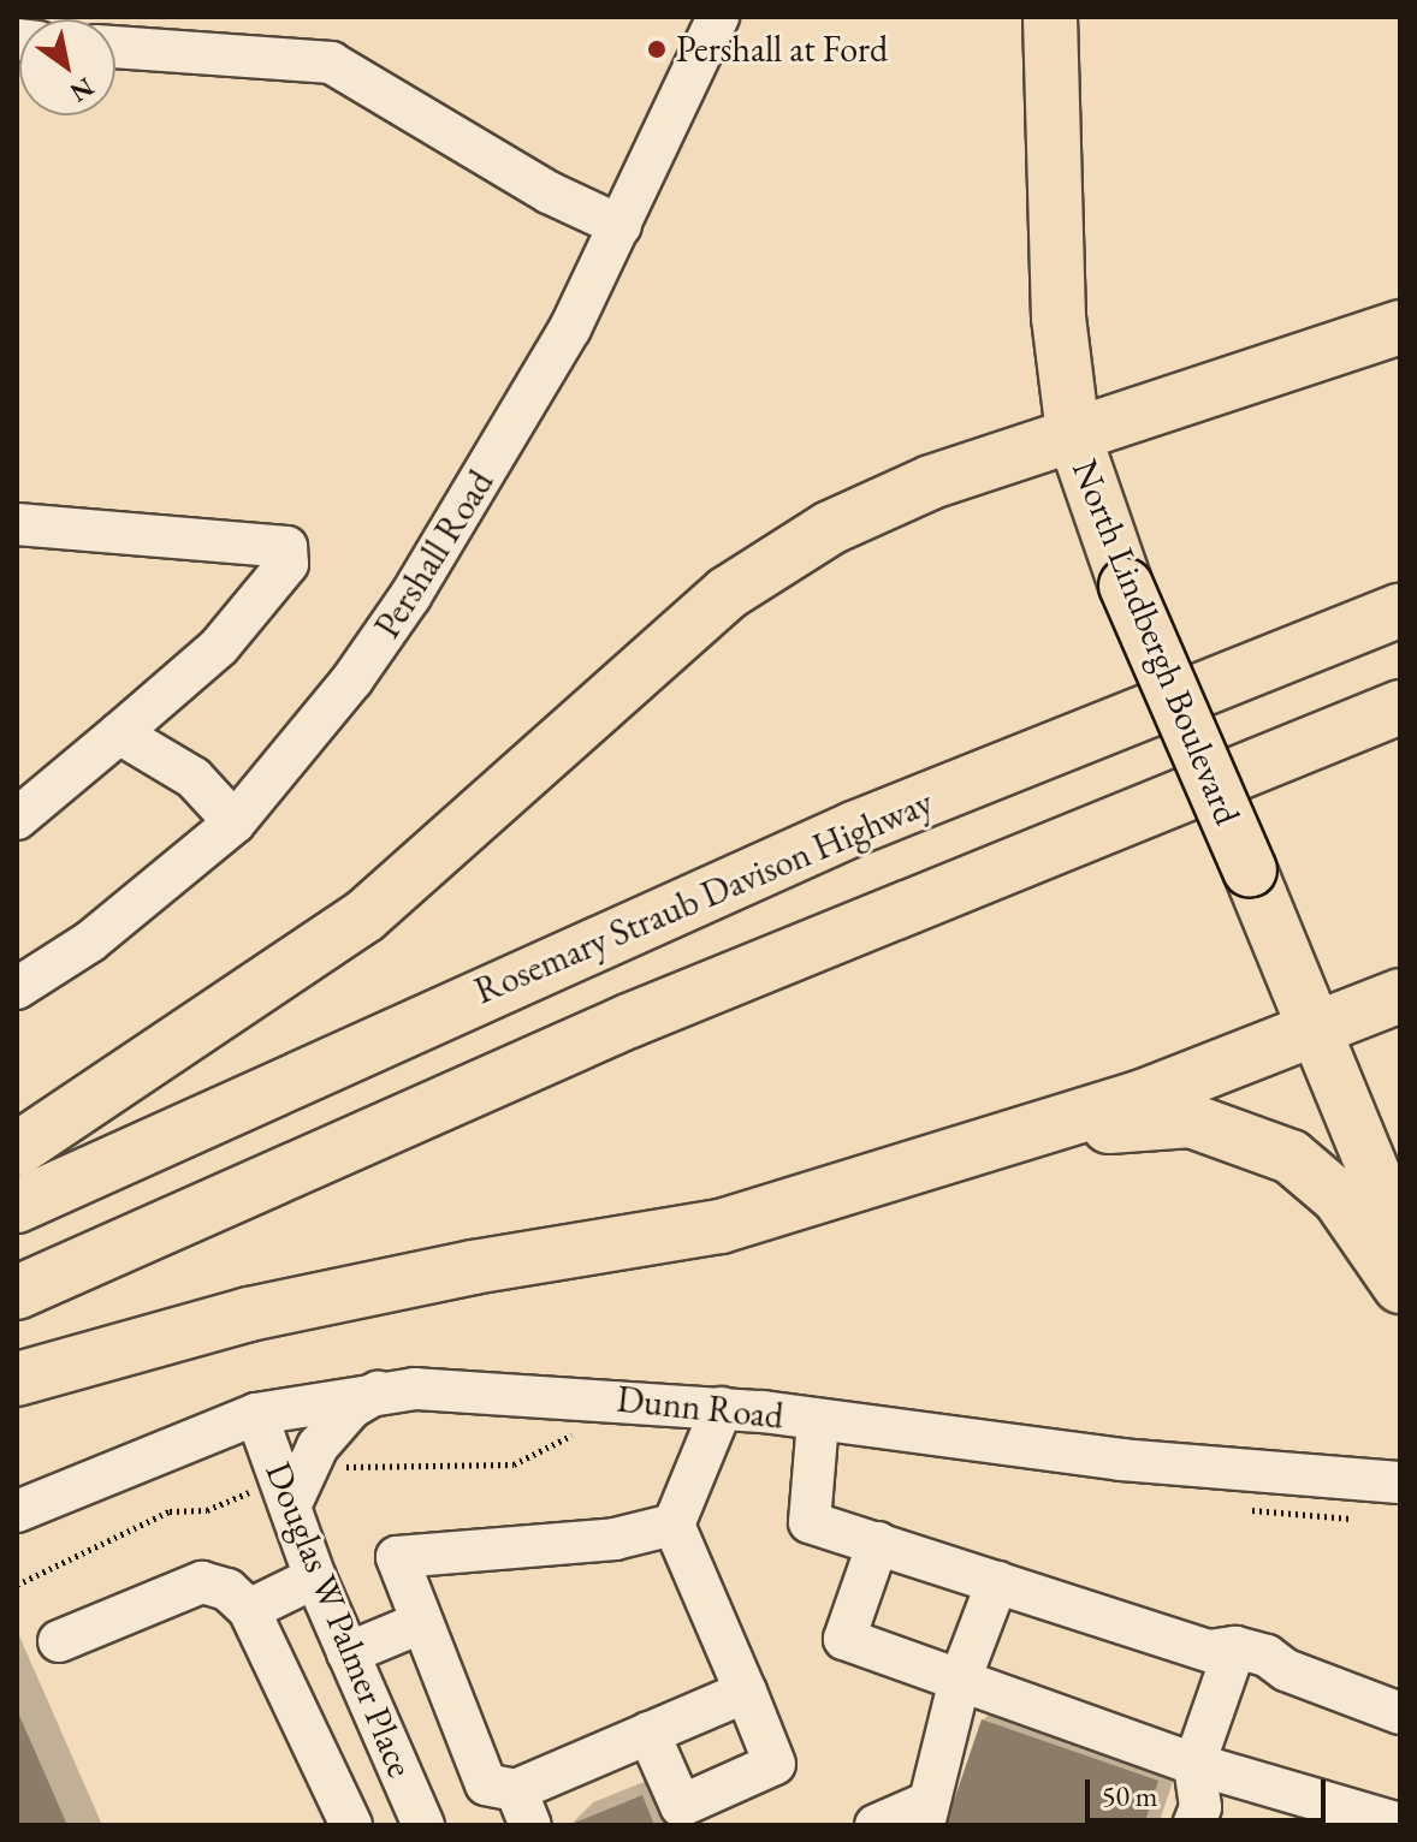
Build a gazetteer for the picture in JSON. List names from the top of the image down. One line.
{"streets":{"highway":["North Lindbergh Boulevard","Rosemary Straub Davison Highway"],"street":["Pershall Road","Dunn Road","Douglas W Palmer Place"]},"crossings":[["Dunn Road","Douglas W Palmer Place"]],"places":["Pershall at Ford"],"scale_bar":"50 m","north":"bottom right"}
